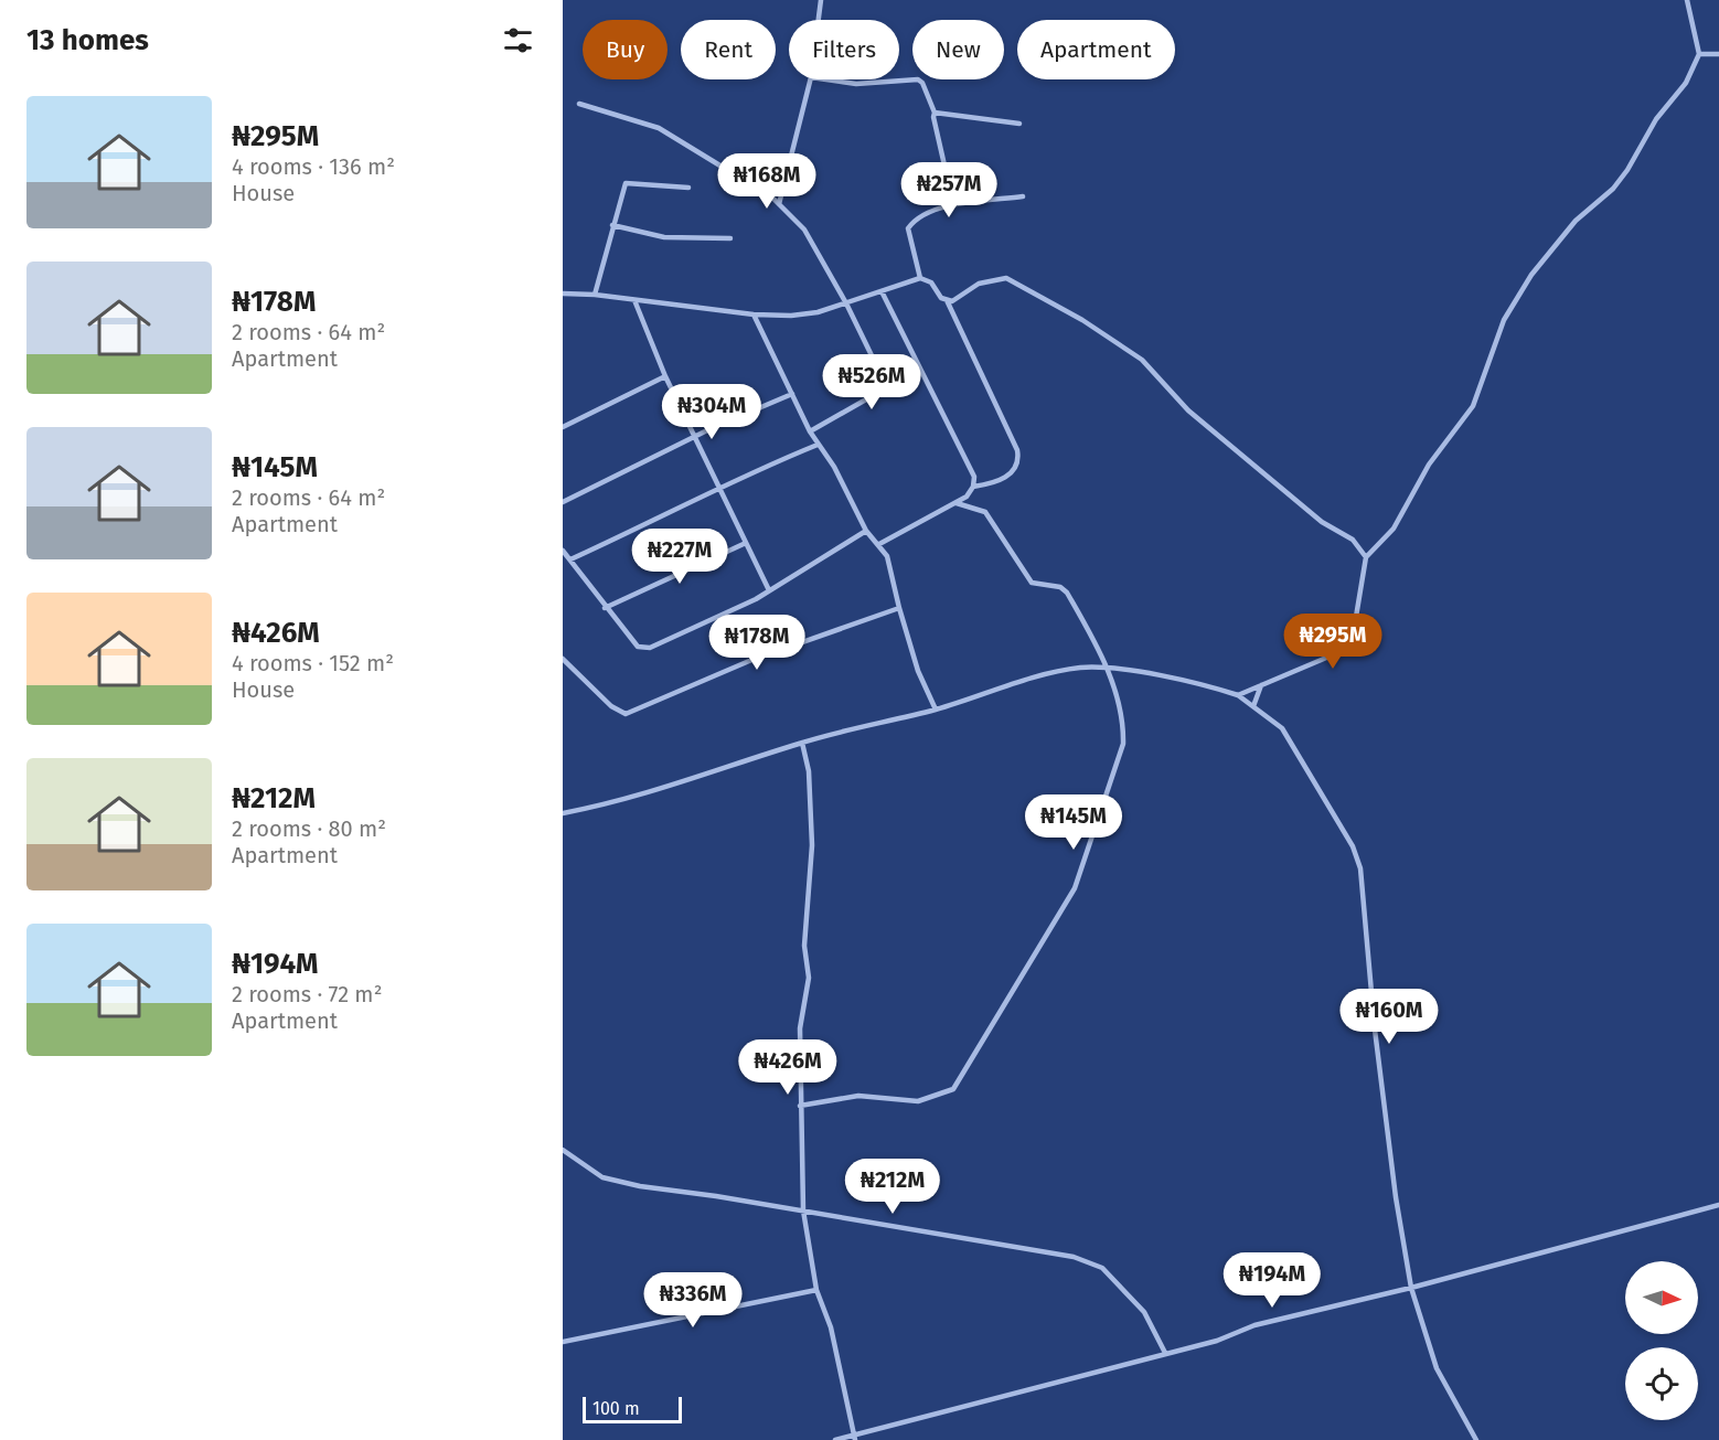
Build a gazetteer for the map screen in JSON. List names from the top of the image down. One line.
{"scale_bar":"100 m","north":"right","page":{"heading":"13 homes","chip":["Buy","Rent","Filters","New","Apartment"],"list":[{"name":"₦295M","note":"4 rooms · 136 m² · House"},{"name":"₦178M","note":"2 rooms · 64 m² · Apartment"},{"name":"₦145M","note":"2 rooms · 64 m² · Apartment"},{"name":"₦426M","note":"4 rooms · 152 m² · House"},{"name":"₦212M","note":"2 rooms · 80 m² · Apartment"},{"name":"₦194M","note":"2 rooms · 72 m² · Apartment"}],"price":["₦168M","₦257M","₦526M","₦304M","₦227M","₦295M","₦178M","₦145M","₦160M","₦426M","₦212M","₦194M","₦336M"],"scale":"100 m"}}
